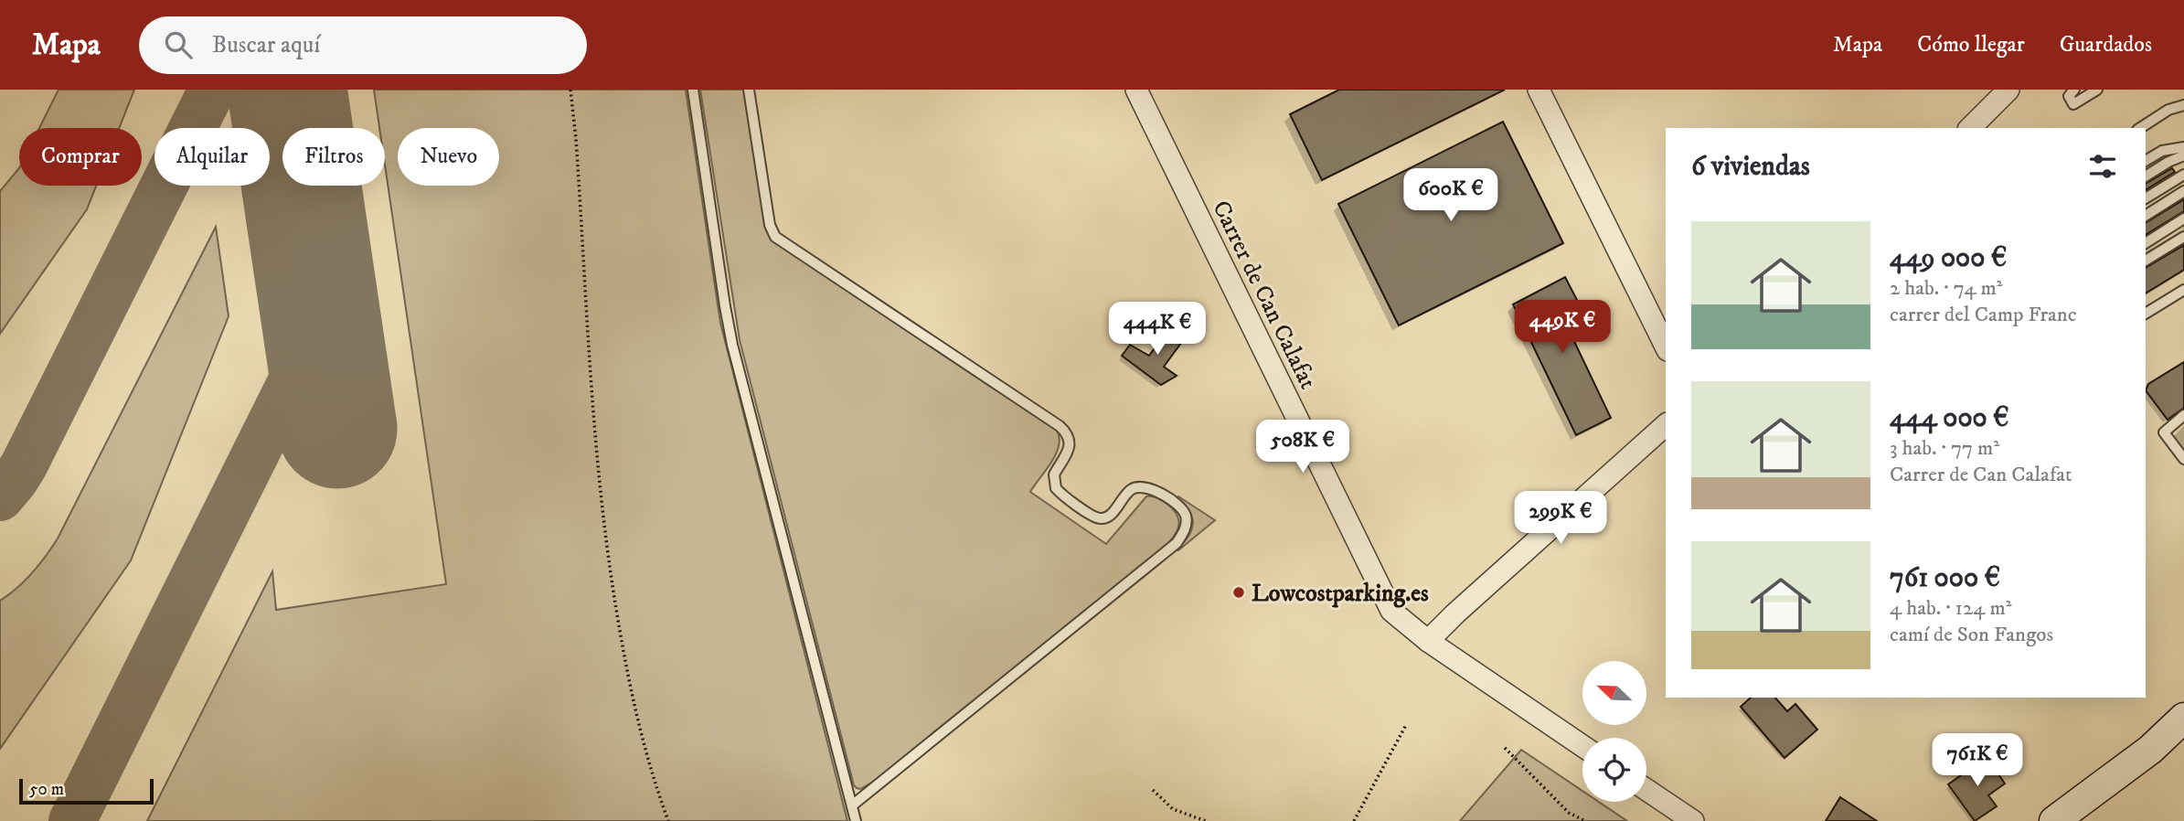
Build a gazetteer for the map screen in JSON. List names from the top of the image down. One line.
{"streets":{"street":["Carrer de Can Calafat"]},"places":["Lowcostparking.es"],"scale_bar":"50 m","north":"top left","page":{"header":"Mapa","search":"Buscar aquí","nav":["Mapa","Cómo llegar","Guardados"],"chip":["Comprar","Alquilar","Filtros","Nuevo"],"heading":"6 viviendas","price":["600K €","449K €","444K €","508K €","299K €","761K €"],"list":[{"name":"449 000 €","note":"2 hab. · 74 m² · carrer del Camp Franc"},{"name":"444 000 €","note":"3 hab. · 77 m² · Carrer de Can Calafat"},{"name":"761 000 €","note":"4 hab. · 124 m² · camí de Son Fangos"}],"scale":"50 m"}}
